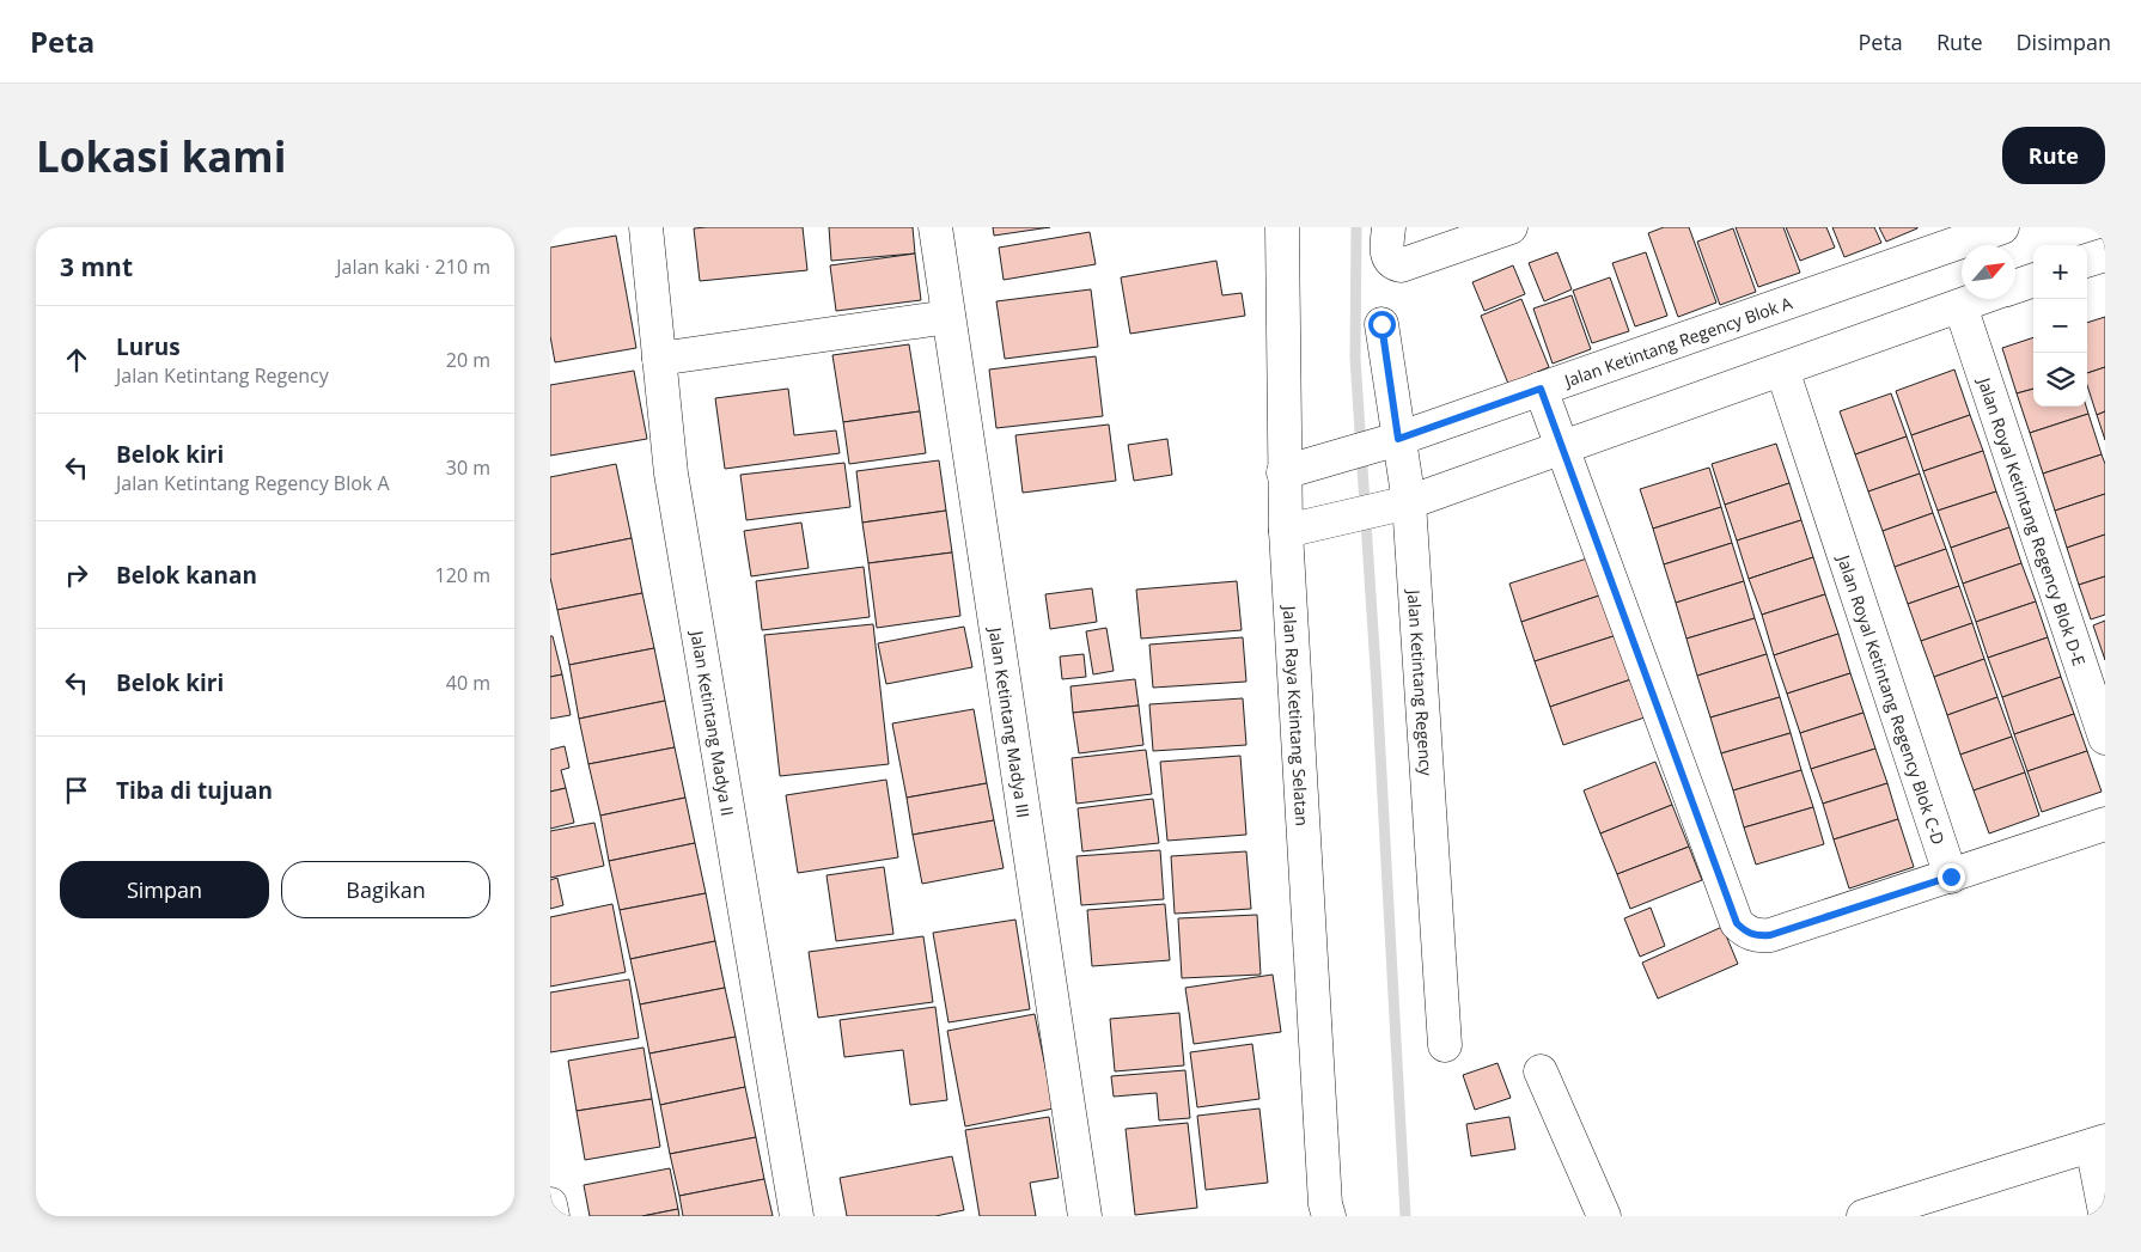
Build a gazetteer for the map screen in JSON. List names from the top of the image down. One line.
{"streets":{"street":["Jalan Ketintang Regency Blok A","Jalan Royal Ketintang Regency Blok D-E","Jalan Ketintang Regency","Jalan Royal Ketintang Regency Blok C-D","Jalan Raya Ketintang Selatan","Jalan Ketintang Madya II","Jalan Ketintang Madya III"]},"crossings":[["Jalan Ketintang Regency Blok A","Jalan Ketintang Regency"],["Jalan Ketintang Regency Blok A","Jalan Raya Ketintang Selatan"]],"north":"top right","page":{"header":"Peta","nav":["Peta","Rute","Disimpan"],"buttons":["Rute",["Simpan","Bagikan"]],"title":"Lokasi kami","heading":["3 mnt","Jalan kaki · 210 m"],"map_buttons":["+","−"],"list":[["Lurus","Jalan Ketintang Regency","20 m"],["Belok kiri","Jalan Ketintang Regency Blok A","30 m"],["Belok kanan","120 m"],["Belok kiri","40 m"],"Tiba di tujuan"]}}
